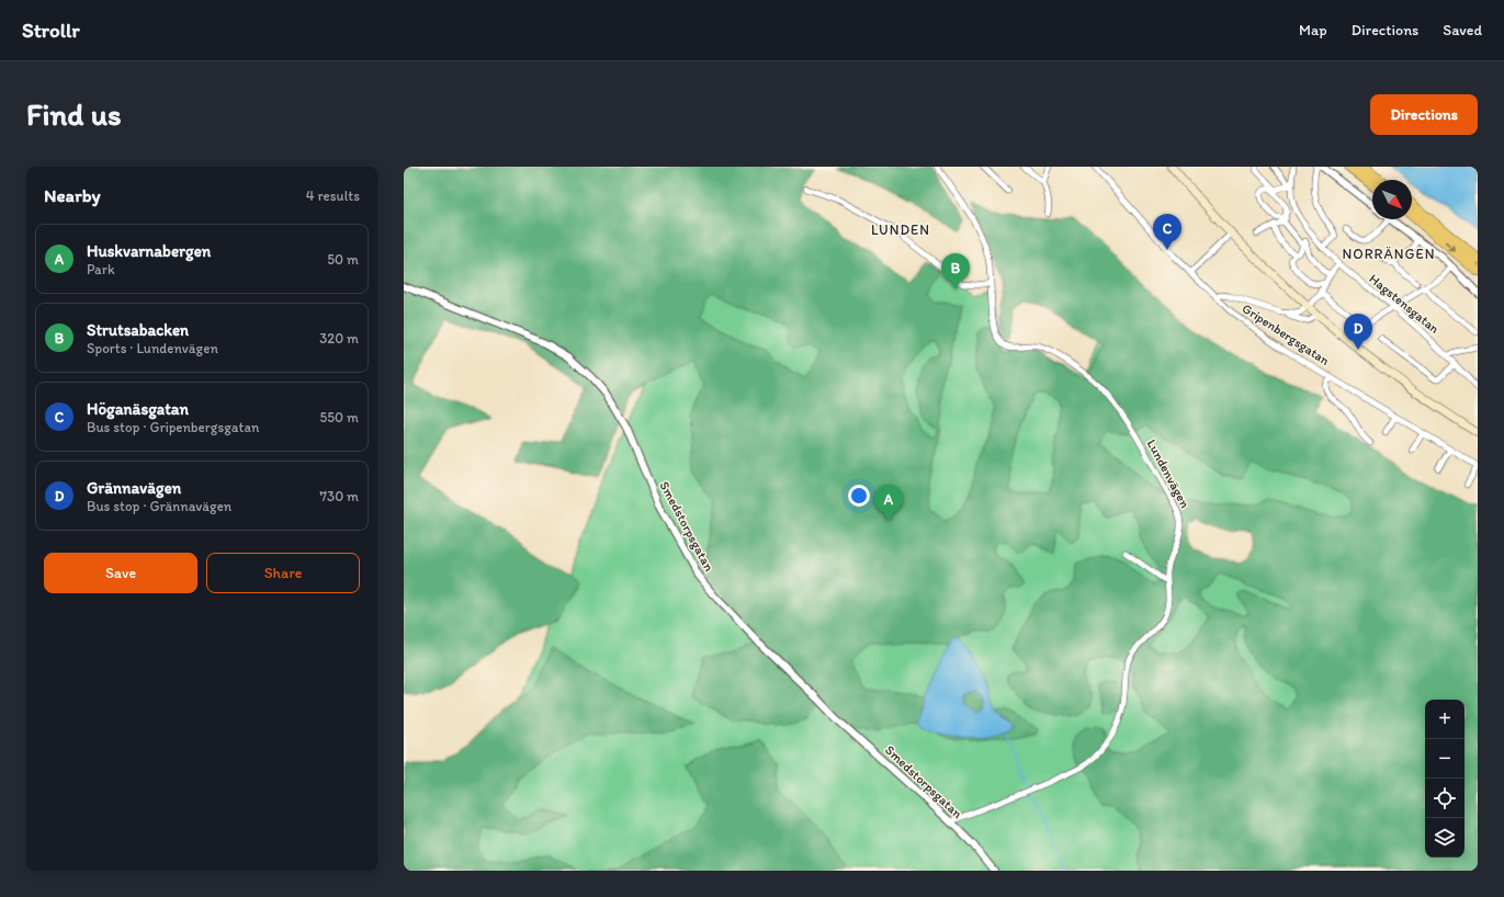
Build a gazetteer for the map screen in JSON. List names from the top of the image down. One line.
{"streets":{"street":["Hagstensgatan","Gripenbergsgatan","Lundenvägen","Smedstorpsgatan"]},"crossings":[["Lundenvägen","Smedstorpsgatan"]],"districts":["LUNDEN","NORRÄNGEN"],"north":"bottom right","page":{"header":"Strollr","nav":["Map","Directions","Saved"],"buttons":["Directions",["Save","Share"]],"title":"Find us","heading":["Nearby","4 results"],"pins":["C","B","D","A"],"list":[{"mark":"A","name":"Huskvarnabergen","note":"Park","value":"50 m"},{"mark":"B","name":"Strutsabacken","note":"Sports · Lundenvägen","value":"320 m"},{"mark":"C","name":"Höganäsgatan","note":"Bus stop · Gripenbergsgatan","value":"550 m"},{"mark":"D","name":"Grännavägen","note":"Bus stop · Grännavägen","value":"730 m"}],"map_buttons":["+","−"]}}
